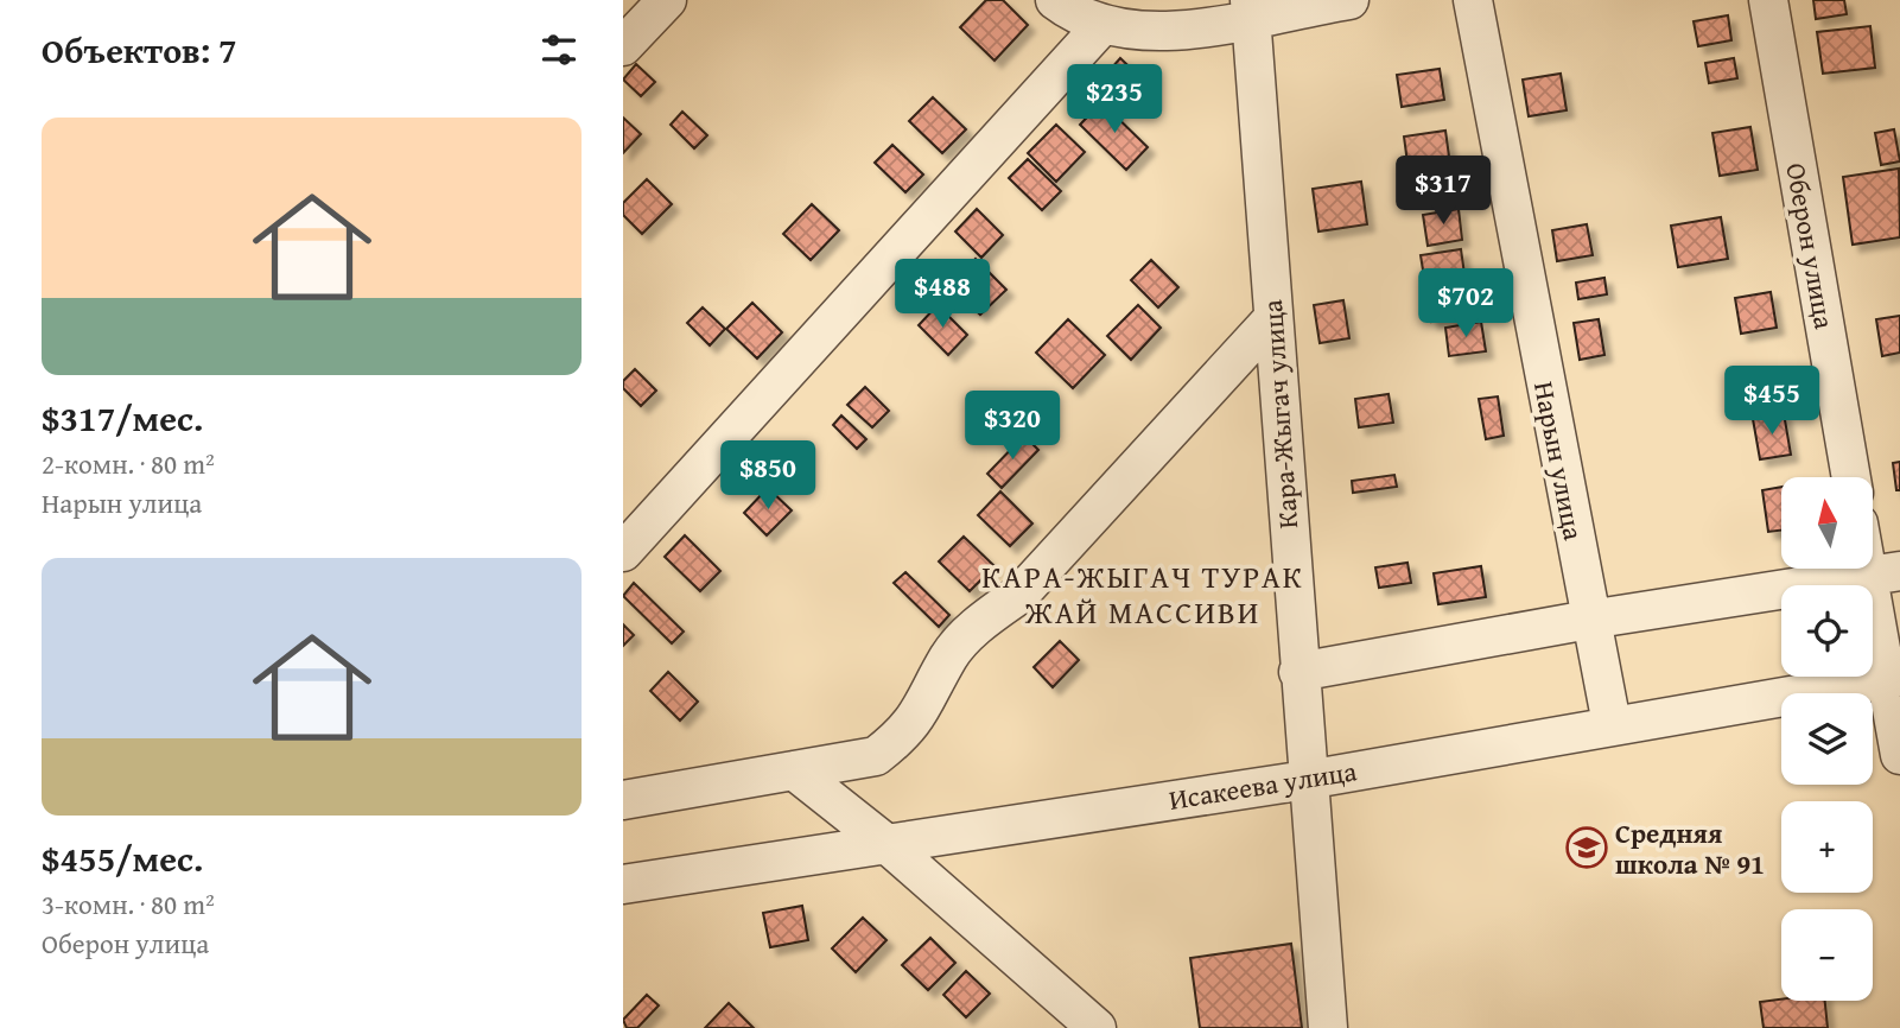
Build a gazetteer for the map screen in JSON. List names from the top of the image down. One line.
{"streets":{"street":["Оберон улица","Кара-Жыгач улица","Нарын улица","Исакеева улица"]},"crossings":[["Кара-Жыгач улица","Исакеева улица"],["Нарын улица","Исакеева улица"]],"districts":["КАРА-ЖЫГАЧ ТУРАК ЖАЙ МАССИВИ"],"places":{"school or university":["Средняя школа № 91"]},"north":"top","page":{"heading":"Объектов: 7","price":["$235","$317","$488","$702","$455","$320","$850"],"list":[{"name":"$317/мес.","note":"2-комн. · 80 m² · Нарын улица"},{"name":"$455/мес.","note":"3-комн. · 80 m² · Оберон улица"}],"map_buttons":["+","−"]}}
